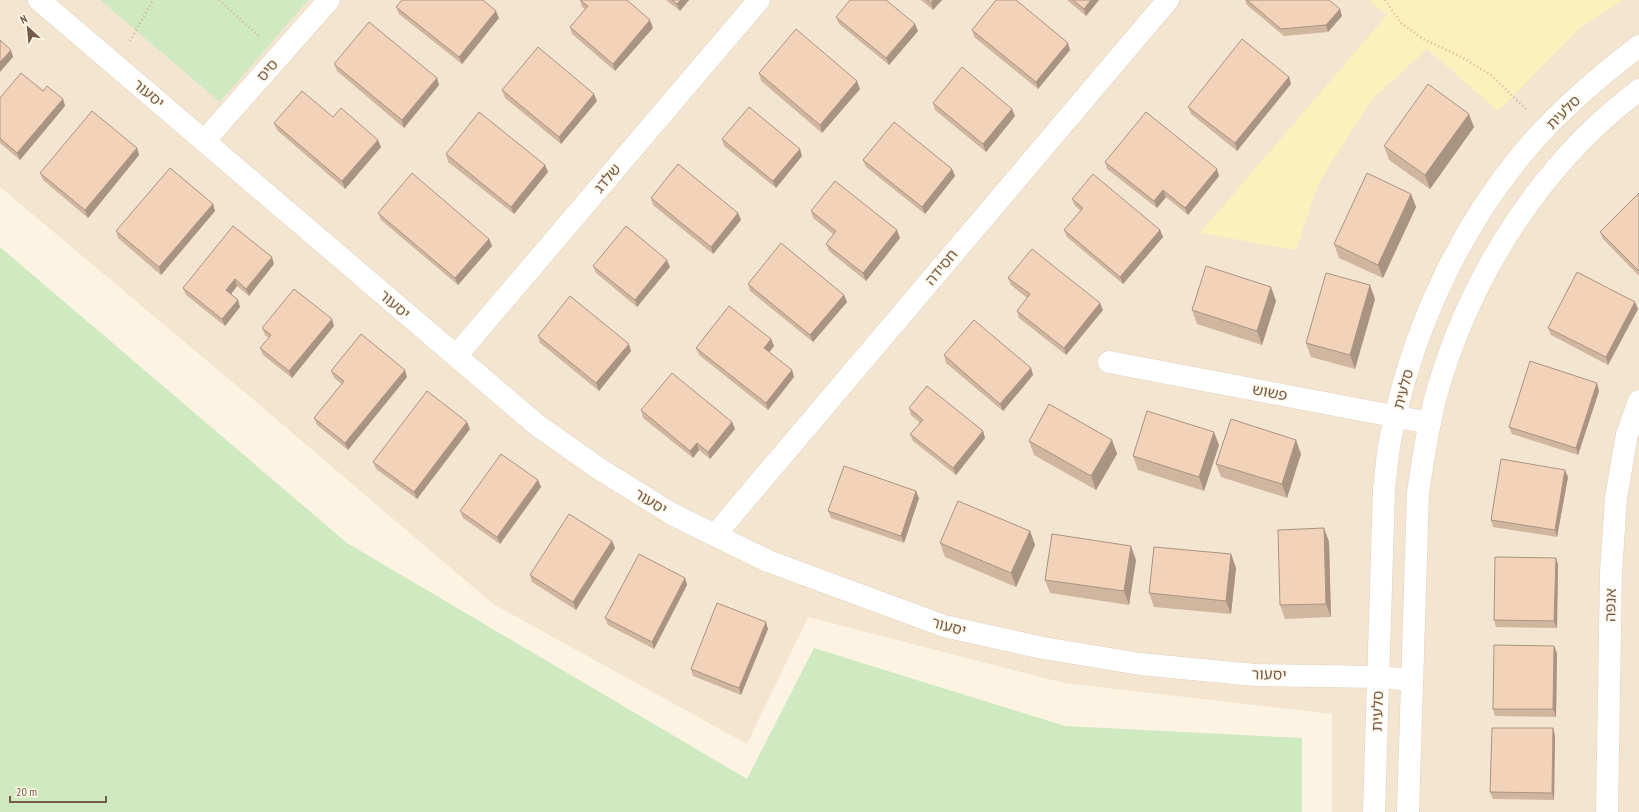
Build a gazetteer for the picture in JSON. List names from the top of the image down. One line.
{"streets":{"street":["סיס","יסעור","סלעית","שלדג","חסידה","פשוש","אנפה"]},"crossings":[["סיס","יסעור"],["יסעור","סלעית"],["יסעור","שלדג"],["יסעור","חסידה"],["סלעית","פשוש"]],"scale_bar":"20 m","north":"top left"}
